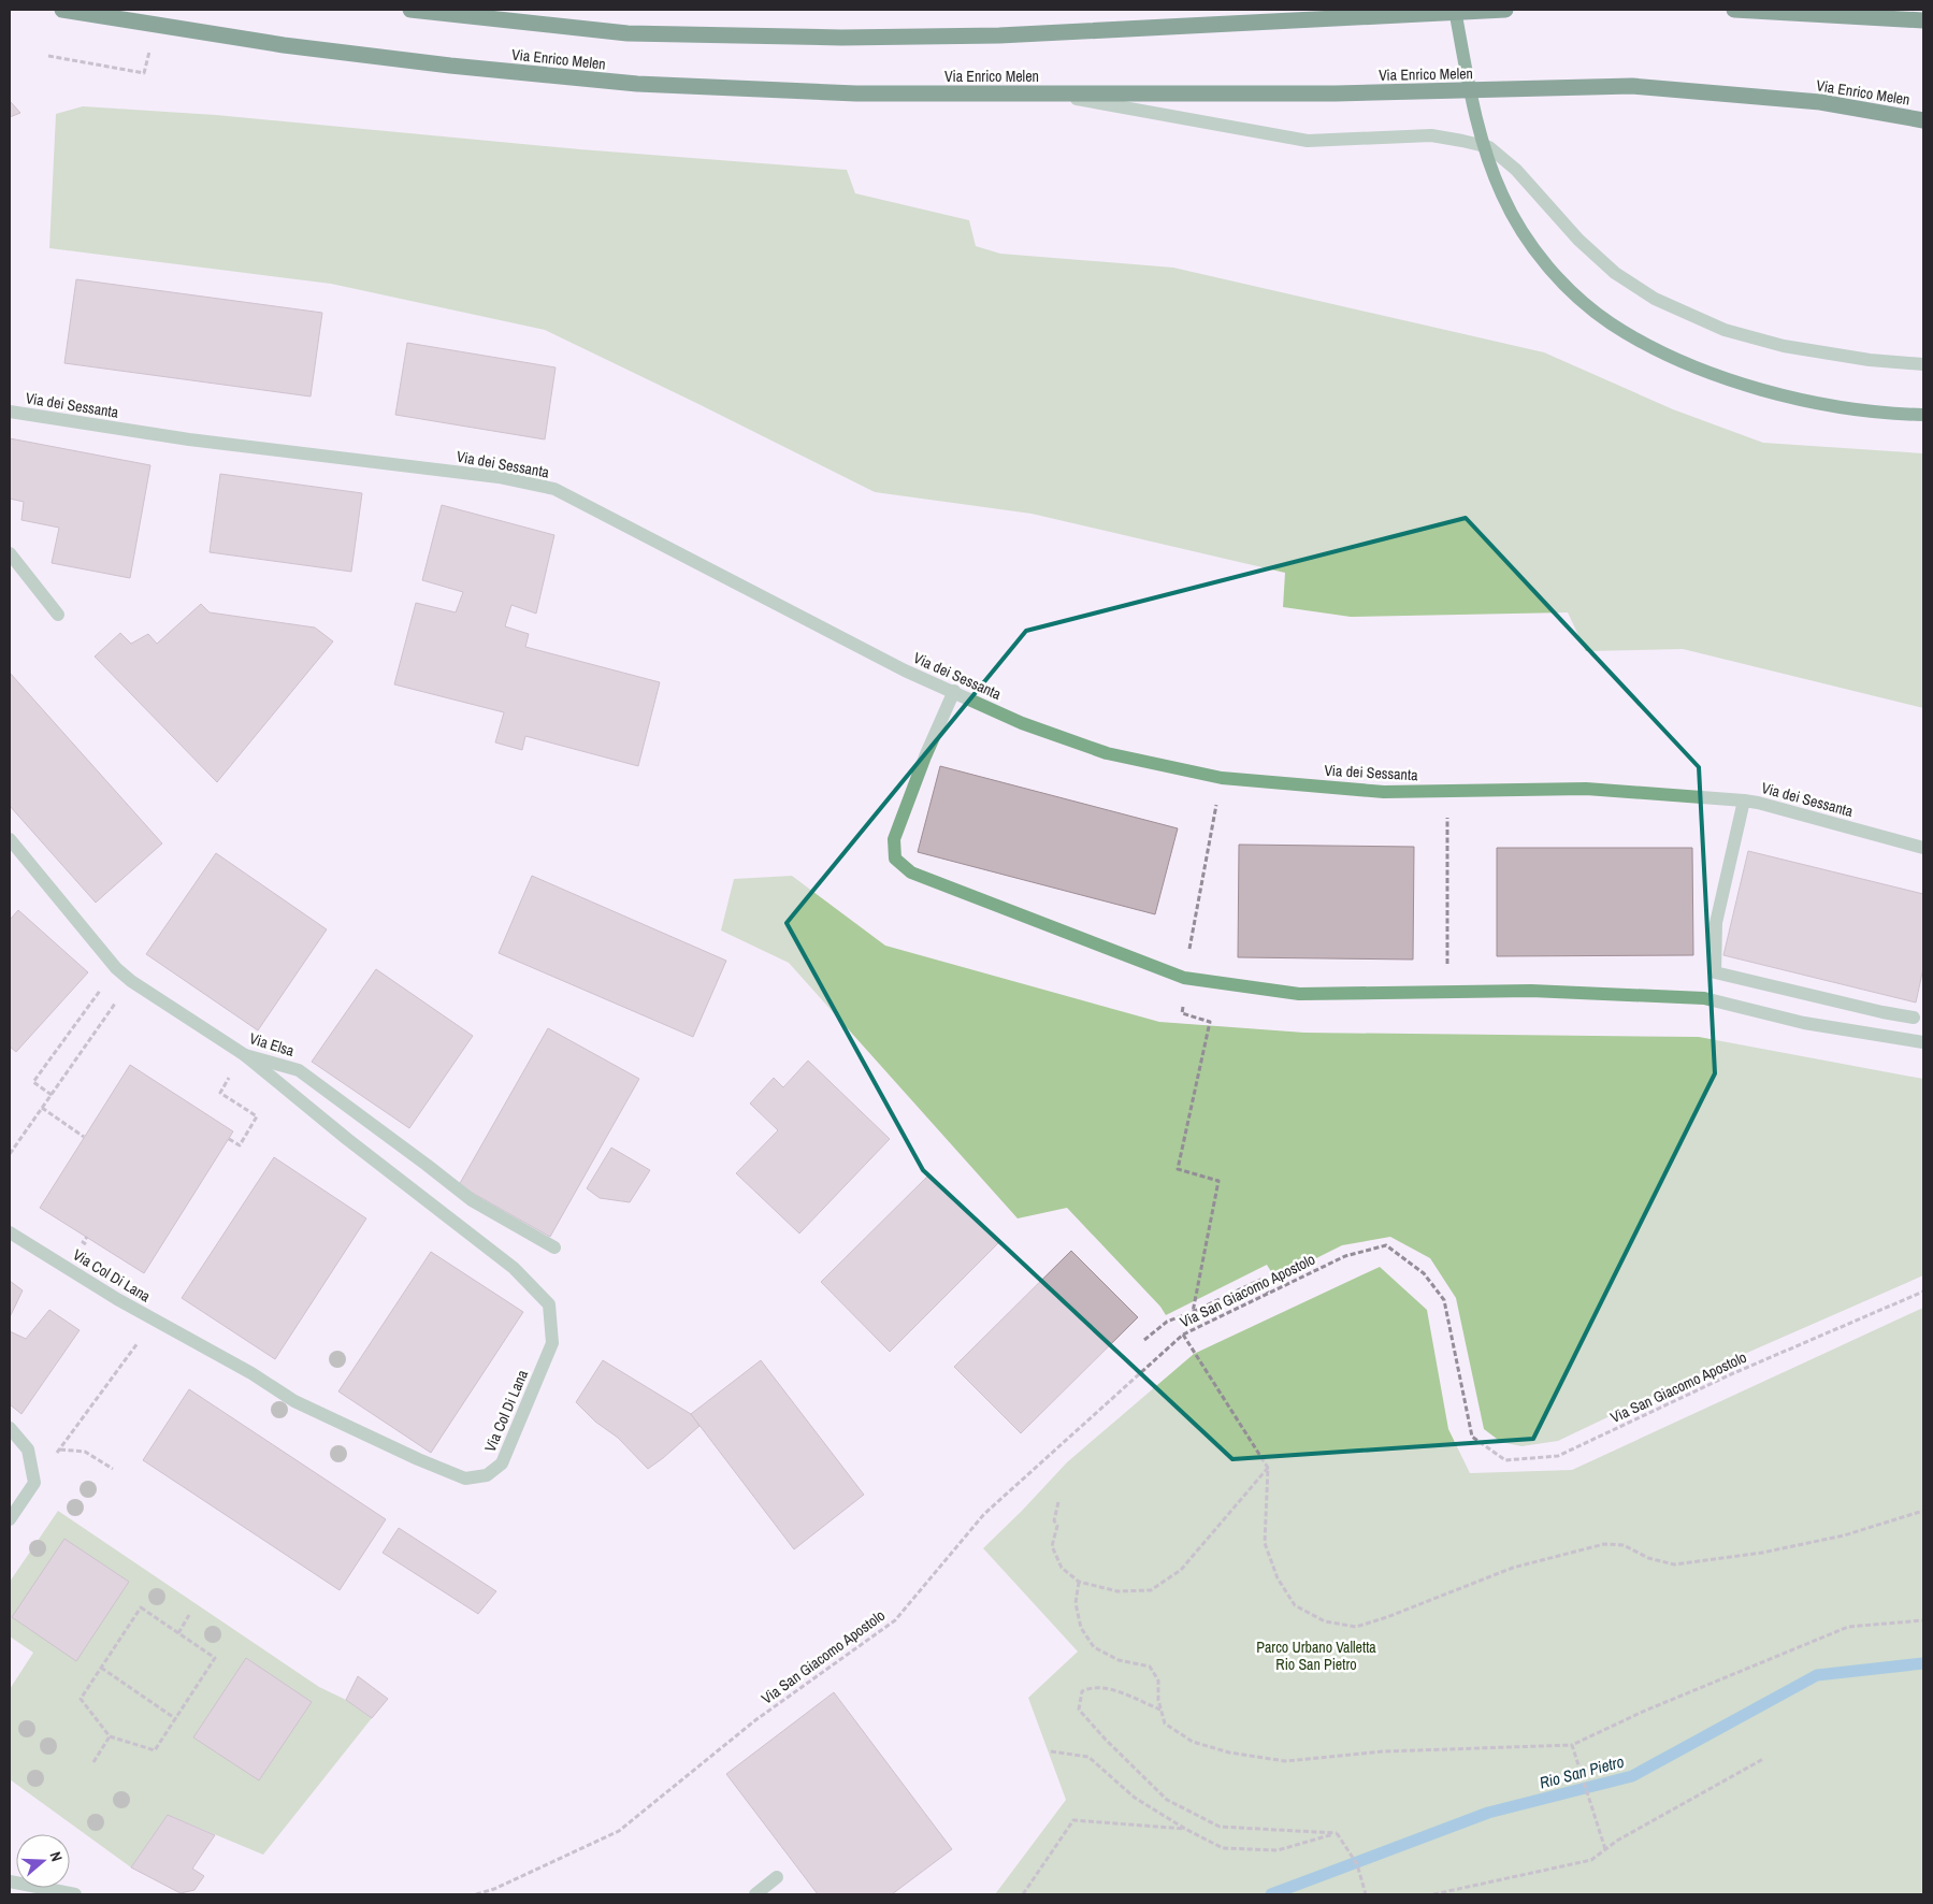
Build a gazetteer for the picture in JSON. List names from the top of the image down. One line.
{"streets":{"highway":["Via Enrico Melen"],"street":["Via dei Sessanta","Via Elsa","Via Col Di Lana"],"path":["Via San Giacomo Apostolo"]},"crossings":[["Via Elsa","Via Col Di Lana"]],"water":["Rio San Pietro"],"parks":["Parco Urbano Valletta Rio San Pietro"],"north":"right"}
